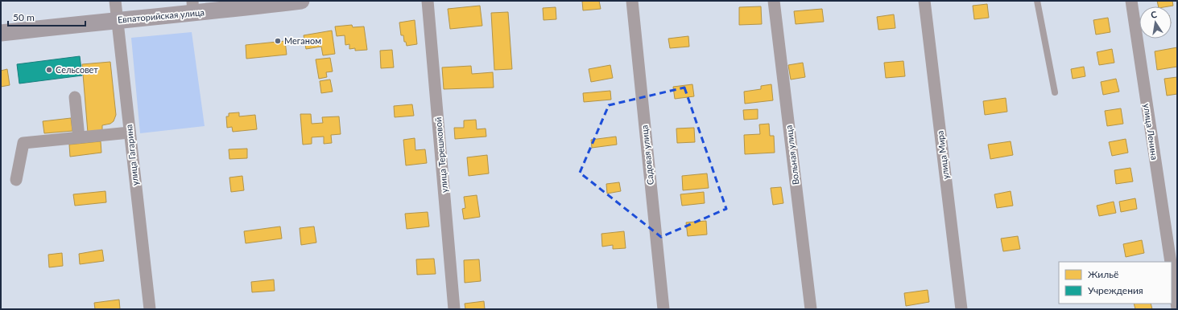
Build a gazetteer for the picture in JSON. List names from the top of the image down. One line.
{"streets":{"main road":["Евпаторийская улица"],"street":["улица Ленина","улица Гагарина","улица Терешковой","Садовая улица","Вольная улица","улица Мира"]},"crossings":[["Евпаторийская улица","улица Гагарина"]],"places":["Меганом","Сельсовет"],"legend":["Жильё","Учреждения"],"scale_bar":"50 m","north":"top"}
